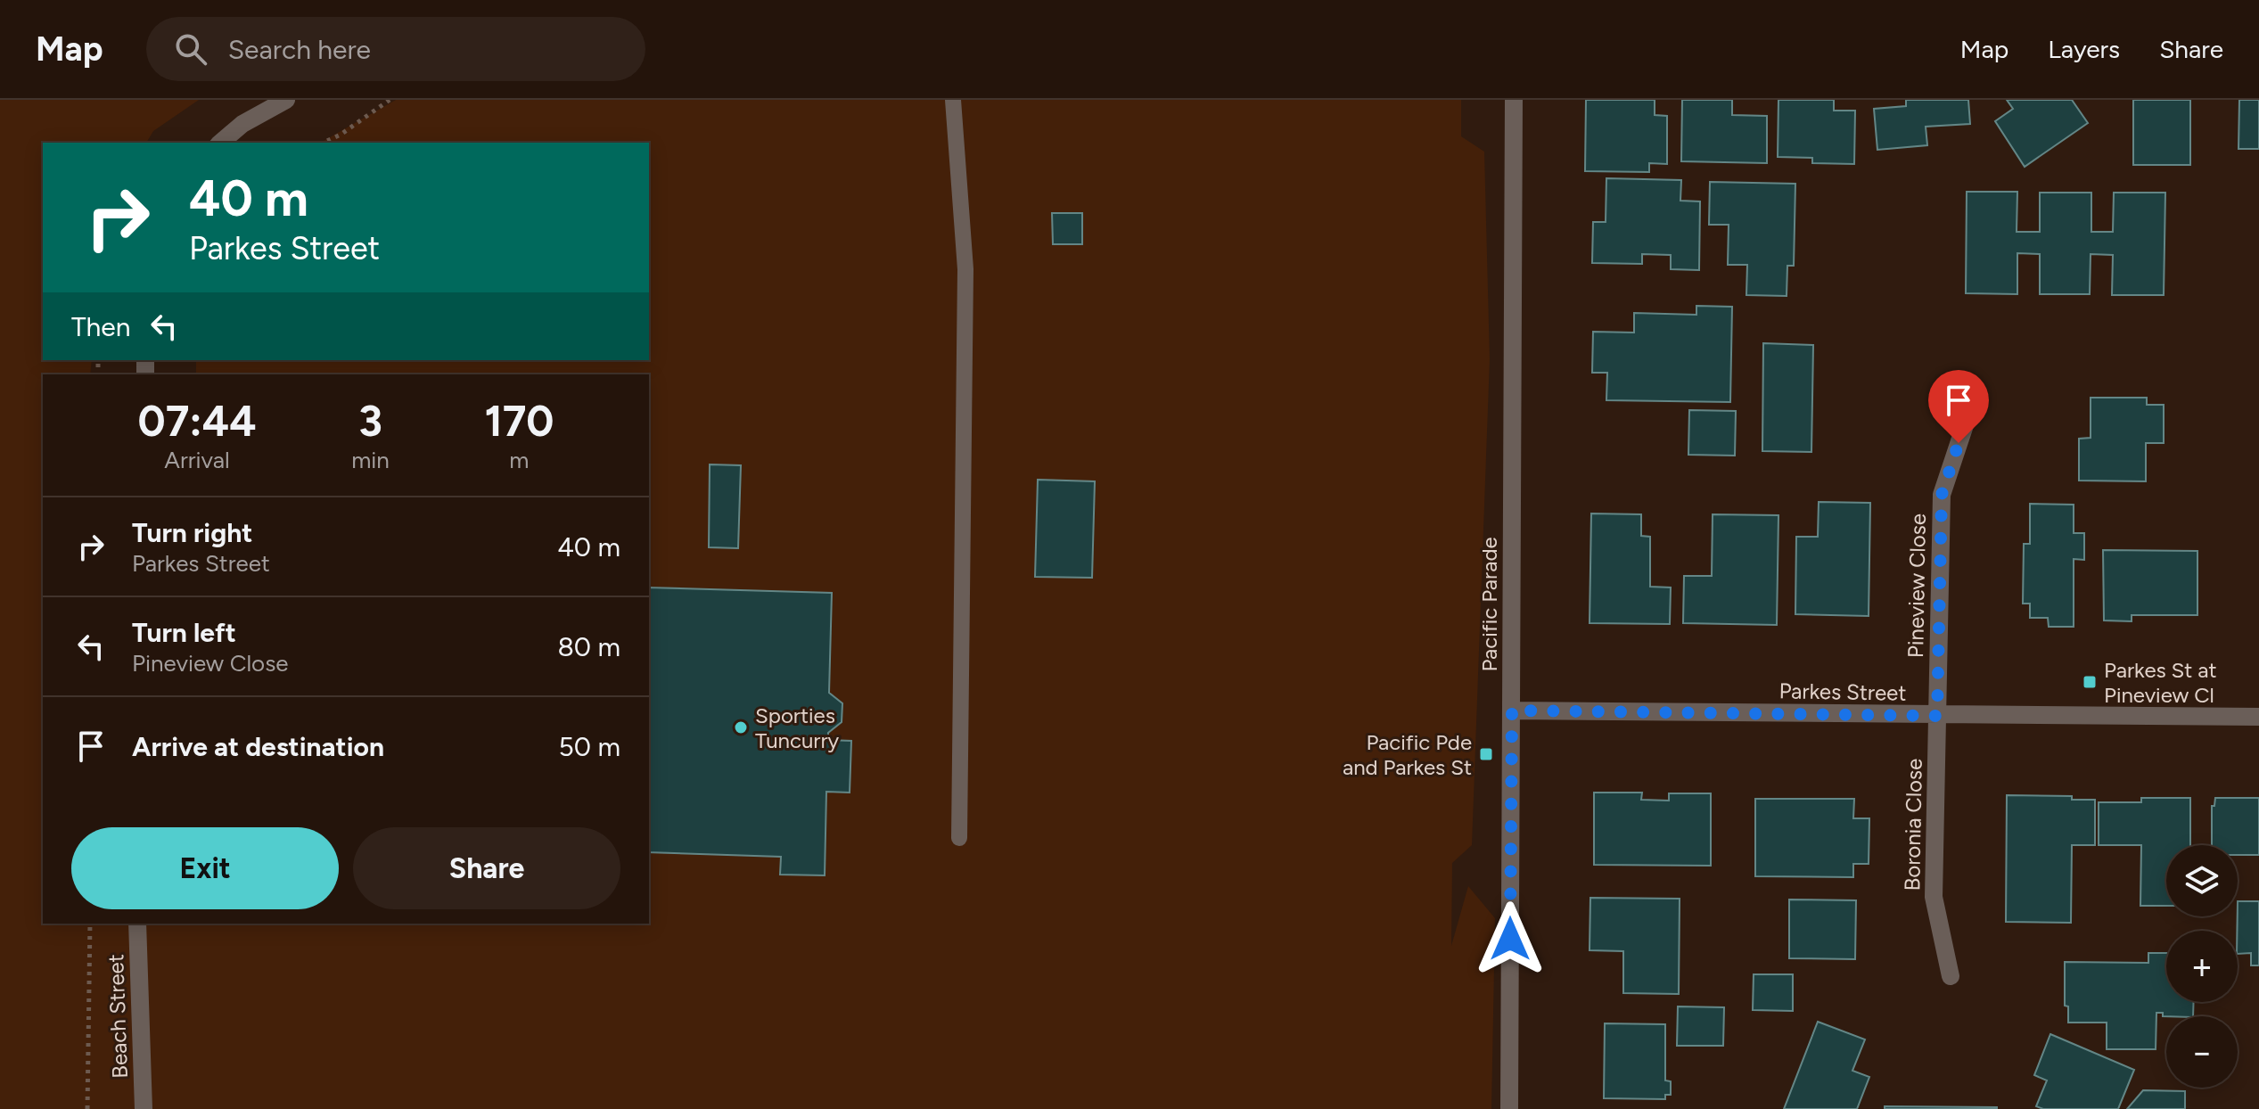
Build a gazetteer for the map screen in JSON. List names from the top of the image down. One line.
{"streets":{"street":["Pineview Close","Pacific Parade","Parkes Street","Boronia Close","Beach Street"]},"crossings":[["Pineview Close","Parkes Street"],["Pineview Close","Boronia Close"],["Pacific Parade","Parkes Street"],["Parkes Street","Boronia Close"]],"places":{"transit":["Parkes St at Pineview Cl","Pacific Pde and Parkes St"],"other":["Sporties Tuncurry"]},"page":{"header":"Map","search":"Search here","nav":["Map","Layers","Share"],"turn":["40 m","Parkes Street"],"then":"Then","eta":["07:44","Arrival","3","min","170","m"],"list":[{"name":"Turn right","note":"Parkes Street","value":"40 m"},{"name":"Turn left","note":"Pineview Close","value":"80 m"},{"name":"Arrive at destination","value":"50 m"}],"buttons":["Exit","Share"],"map_buttons":["+","−"]}}
